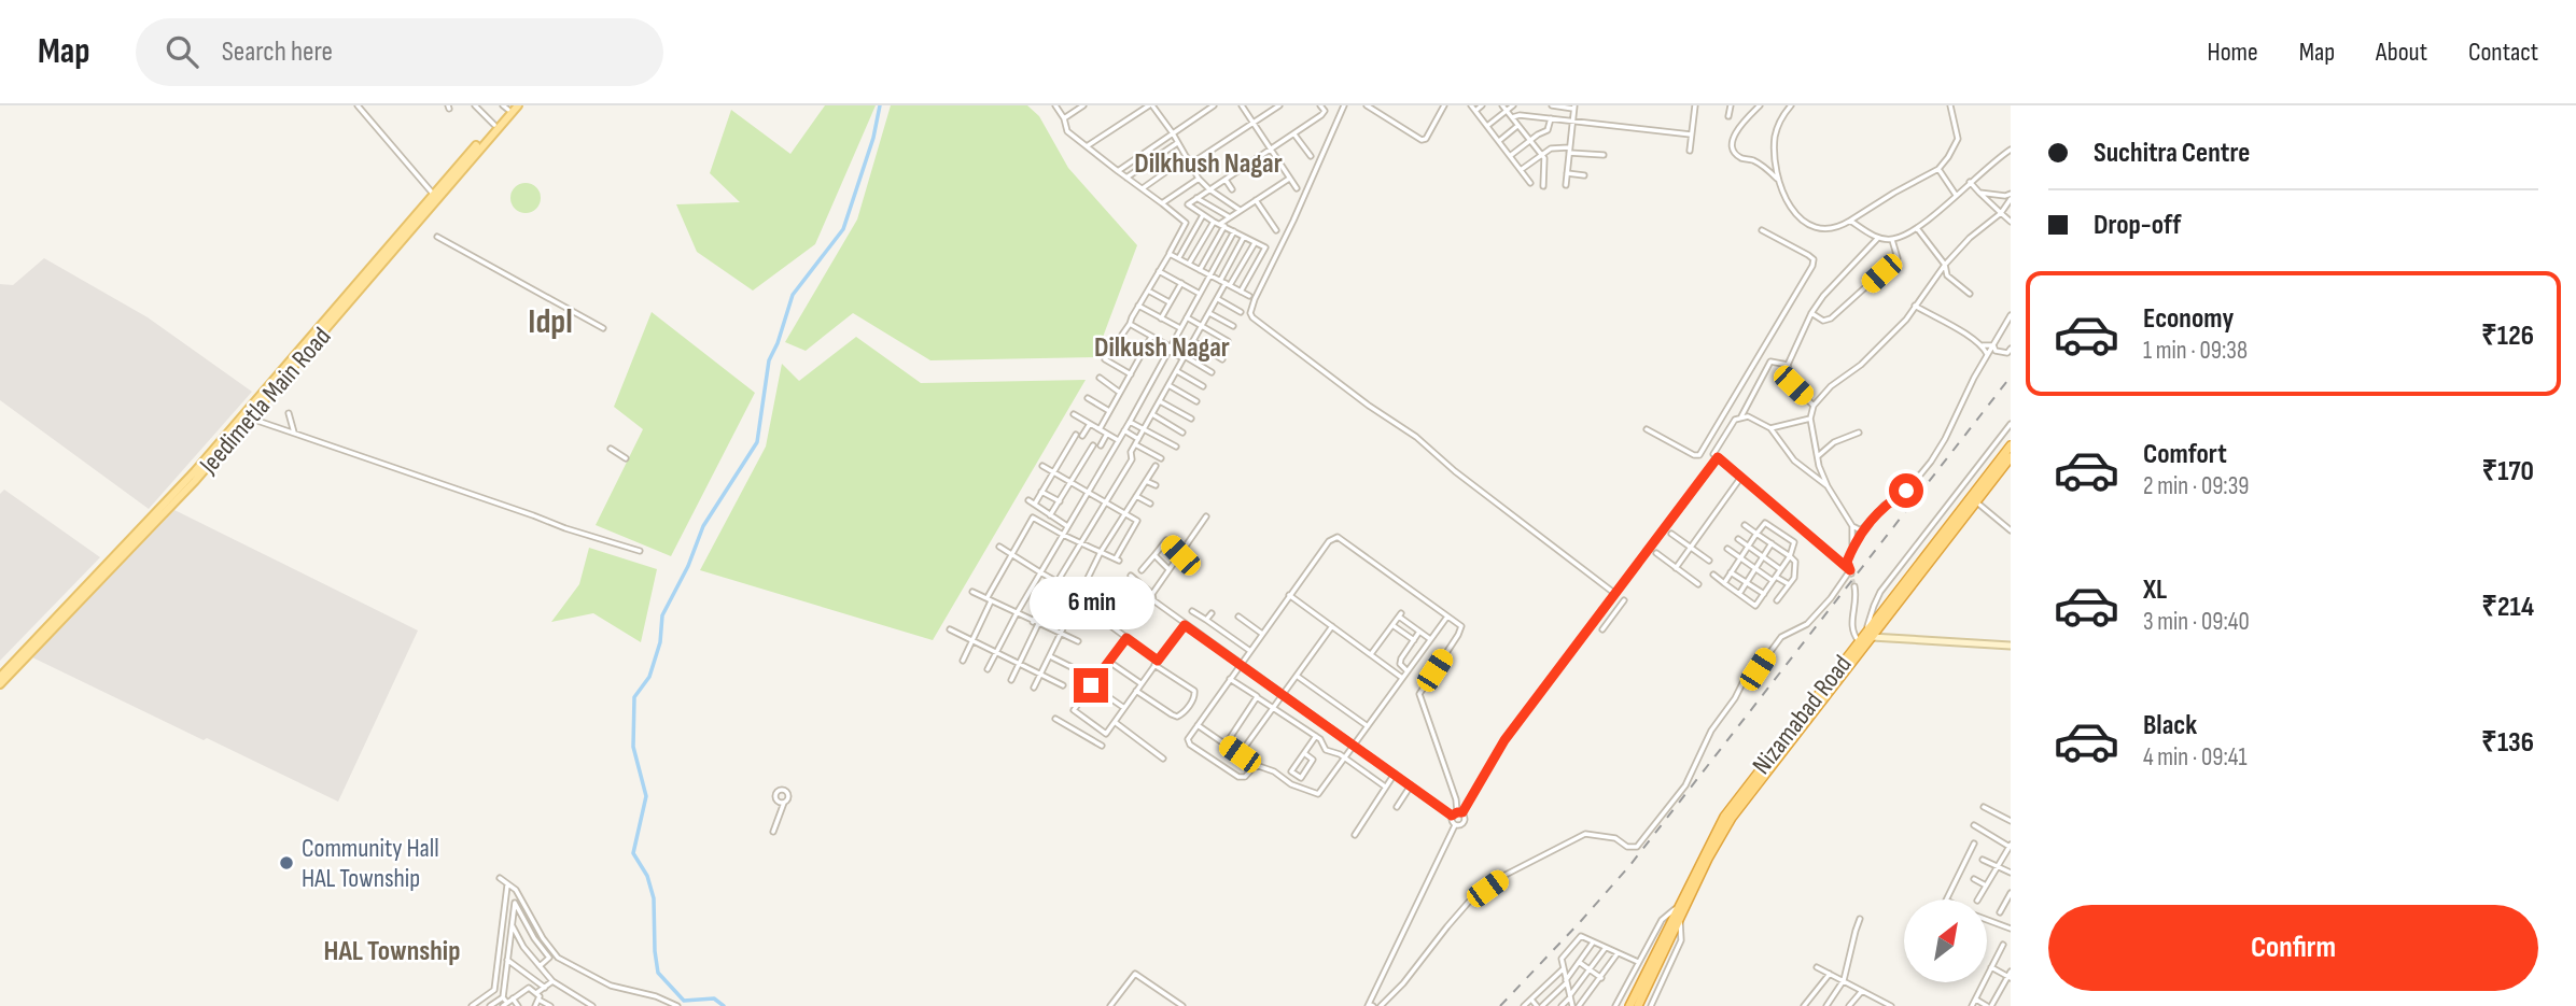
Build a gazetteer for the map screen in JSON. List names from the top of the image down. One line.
{"streets":{"highway":["Nizamabad Road"],"main road":["Jeedimetla Main Road"]},"districts":["Dilkhush Nagar","Idpl","Dilkush Nagar","HAL Township"],"places":["Community Hall HAL Township"],"north":"top right","page":{"header":"Map","search":"Search here","nav":["Home","Map","About","Contact"],"banner":["Suchitra Centre","Drop-off"],"list":[{"name":"Economy","note":"1 min · 09:38","value":"₹126"},{"name":"Comfort","note":"2 min · 09:39","value":"₹170"},{"name":"XL","note":"3 min · 09:40","value":"₹214"},{"name":"Black","note":"4 min · 09:41","value":"₹136"}],"bubble":"6 min","buttons":"Confirm"}}
